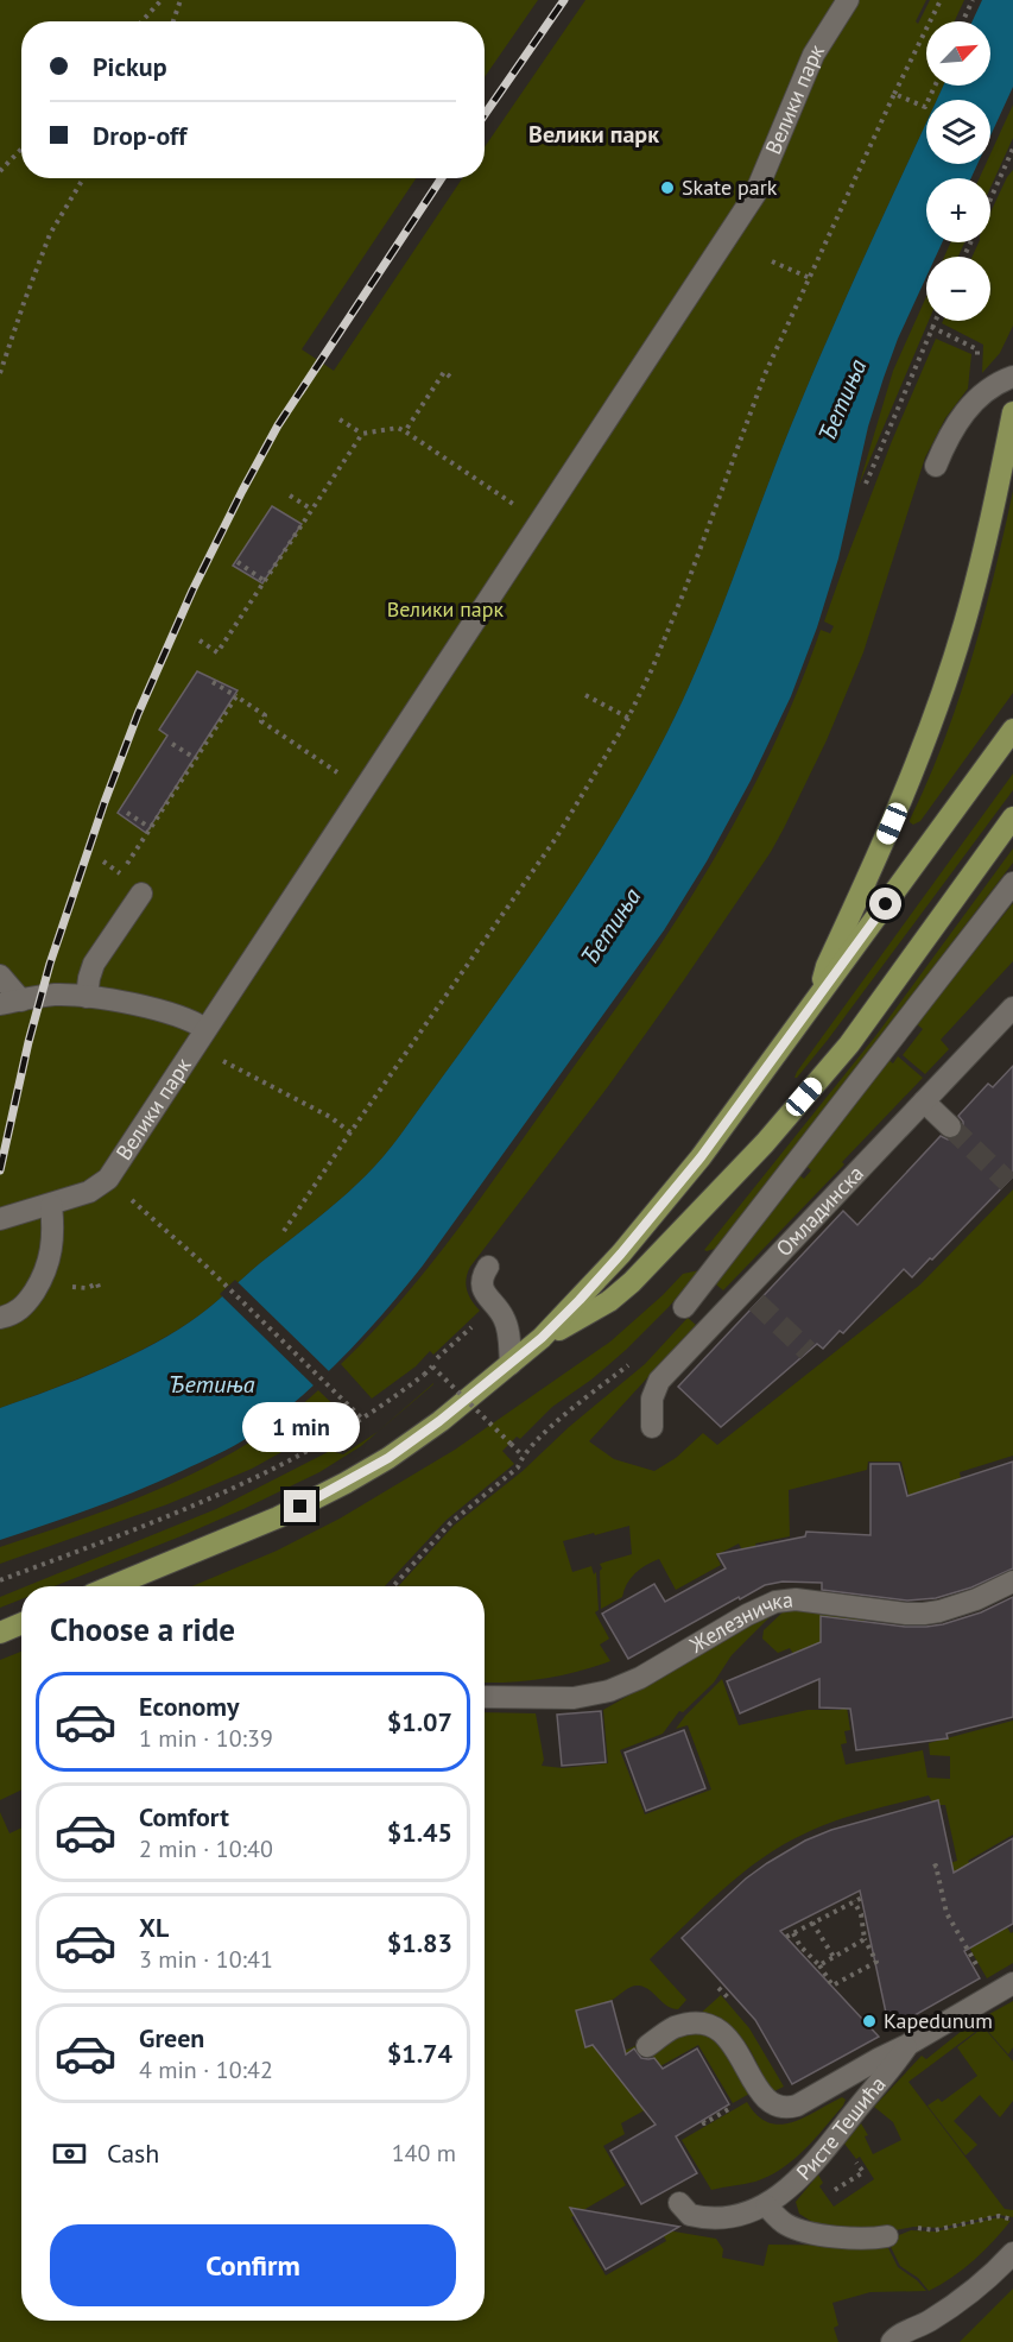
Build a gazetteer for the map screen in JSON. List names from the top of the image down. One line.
{"streets":{"street":["Велики парк","Омладинска","Железничка","Ристе Тешића"]},"districts":["Велики парк"],"water":["Ђетиња"],"parks":["Велики парк"],"places":["Skate park","Kapedunum"],"north":"top right","page":{"map_buttons":["+","−"],"banner":["Pickup","Drop-off"],"bubble":"1 min","heading":"Choose a ride","list":[{"name":"Economy","note":"1 min · 10:39","value":"$1.07"},{"name":"Comfort","note":"2 min · 10:40","value":"$1.45"},{"name":"XL","note":"3 min · 10:41","value":"$1.83"},{"name":"Green","note":"4 min · 10:42","value":"$1.74"}],"pay":["Cash","140 m"],"buttons":"Confirm"}}
